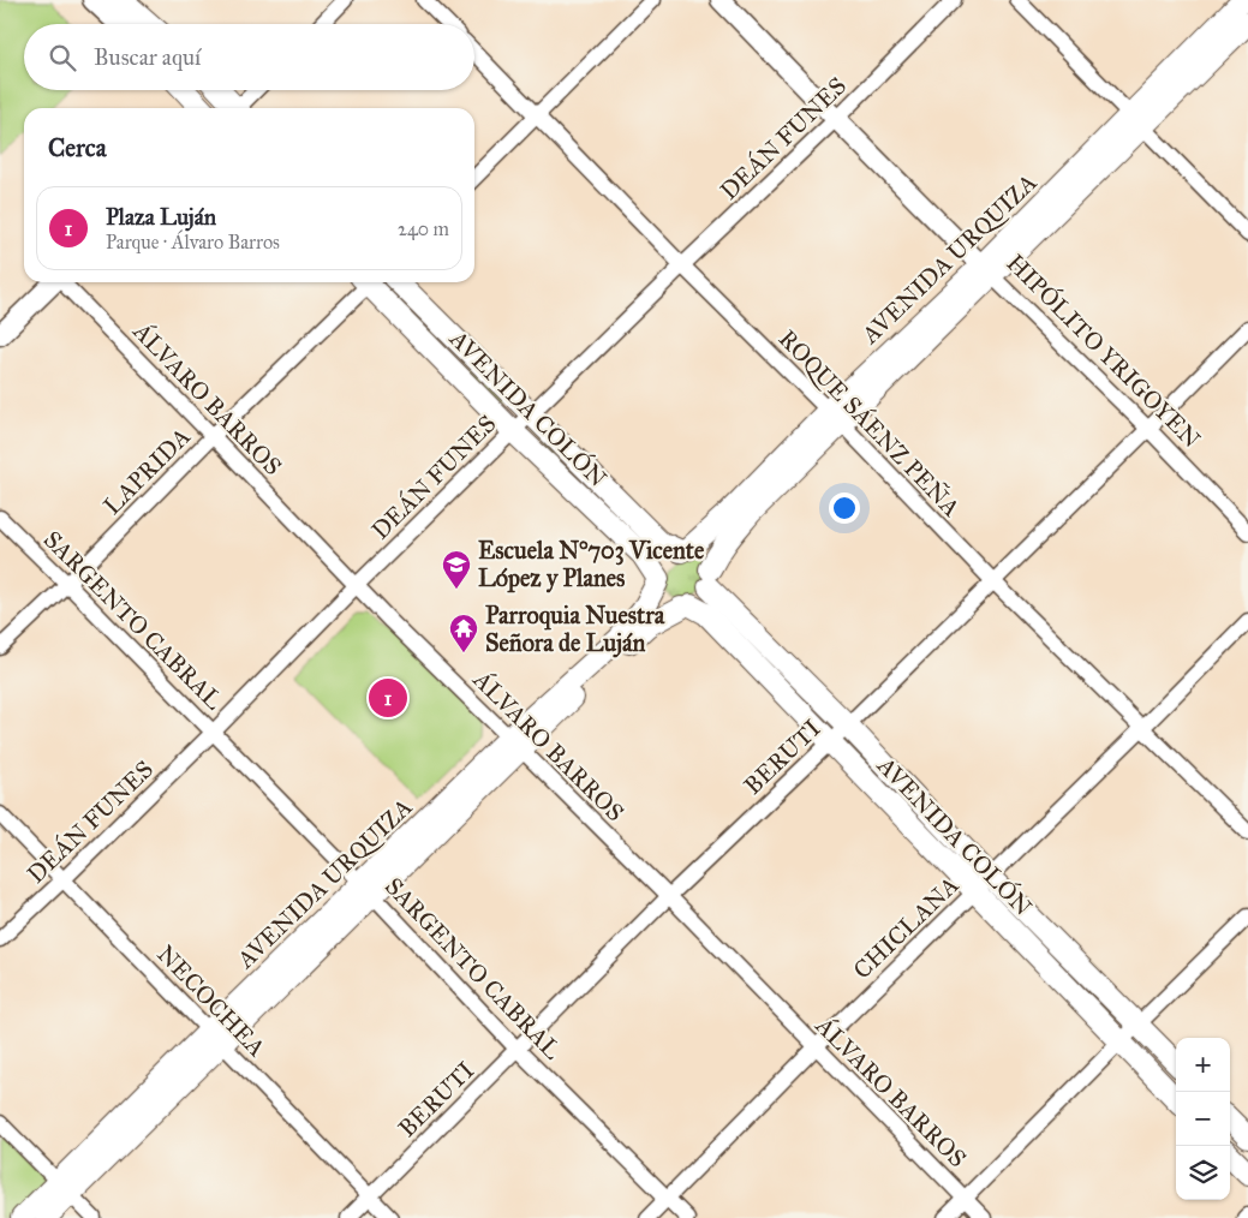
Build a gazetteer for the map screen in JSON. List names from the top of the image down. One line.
{"streets":{"main road":["AVENIDA URQUIZA","AVENIDA COLÓN"],"street":["DEÁN FUNES","HIPÓLITO YRIGOYEN","ÁLVARO BARROS","ROQUE SÁENZ PEÑA","LAPRIDA","SARGENTO CABRAL","BERUTI","CHICLANA","NECOCHEA"]},"crossings":[["DEÁN FUNES","HIPÓLITO YRIGOYEN"],["DEÁN FUNES","ÁLVARO BARROS"],["DEÁN FUNES","AVENIDA COLÓN"],["DEÁN FUNES","ROQUE SÁENZ PEÑA"],["DEÁN FUNES","SARGENTO CABRAL"],["DEÁN FUNES","NECOCHEA"],["AVENIDA URQUIZA","HIPÓLITO YRIGOYEN"],["AVENIDA URQUIZA","ÁLVARO BARROS"],["AVENIDA URQUIZA","AVENIDA COLÓN"],["AVENIDA URQUIZA","ROQUE SÁENZ PEÑA"],["AVENIDA URQUIZA","SARGENTO CABRAL"],["AVENIDA URQUIZA","NECOCHEA"],["HIPÓLITO YRIGOYEN","BERUTI"],["ÁLVARO BARROS","LAPRIDA"],["ÁLVARO BARROS","BERUTI"],["ÁLVARO BARROS","CHICLANA"],["AVENIDA COLÓN","BERUTI"],["AVENIDA COLÓN","CHICLANA"],["ROQUE SÁENZ PEÑA","BERUTI"],["ROQUE SÁENZ PEÑA","CHICLANA"],["LAPRIDA","SARGENTO CABRAL"],["SARGENTO CABRAL","BERUTI"],["SARGENTO CABRAL","CHICLANA"],["BERUTI","NECOCHEA"]],"places":{"school or university":["Escuela N°703 Vicente López y Planes"],"temple":["Parroquia Nuestra Señora de Luján"]},"page":{"search":"Buscar aquí","heading":"Cerca","list":[{"mark":"1","name":"Plaza Luján","note":"Parque · Álvaro Barros","value":"240 m"}],"pins":"1","map_buttons":["+","−"]}}
